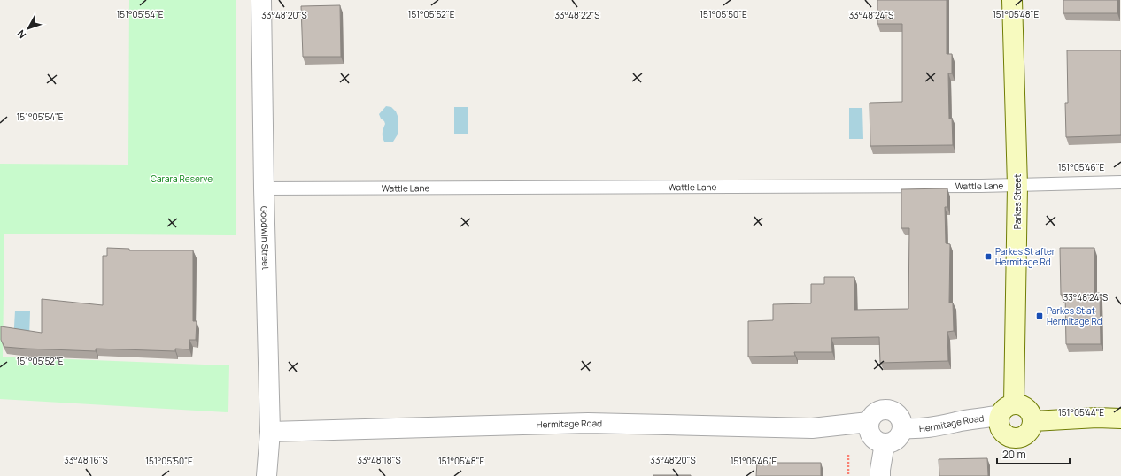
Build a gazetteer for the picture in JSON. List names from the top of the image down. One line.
{"streets":{"street":["Parkes Street","Goodwin Street","Hermitage Road"],"lane":["Wattle Lane"]},"crossings":[["Wattle Lane","Parkes Street"],["Wattle Lane","Goodwin Street"],["Parkes Street","Hermitage Road"],["Goodwin Street","Hermitage Road"]],"parks":["Carara Reserve"],"places":{"transit":["Parkes St after Hermitage Rd","Parkes St at Hermitage Rd"]},"scale_bar":"20 m","north":"bottom left","coordinates":["151°05'48\"E","151°05'54\"E","151°05'52\"E","151°05'50\"E","33°48'20\"S","33°48'22\"S","33°48'24\"S","151°05'46\"E","151°05'44\"E","33°48'16\"S","33°48'18\"S"]}
